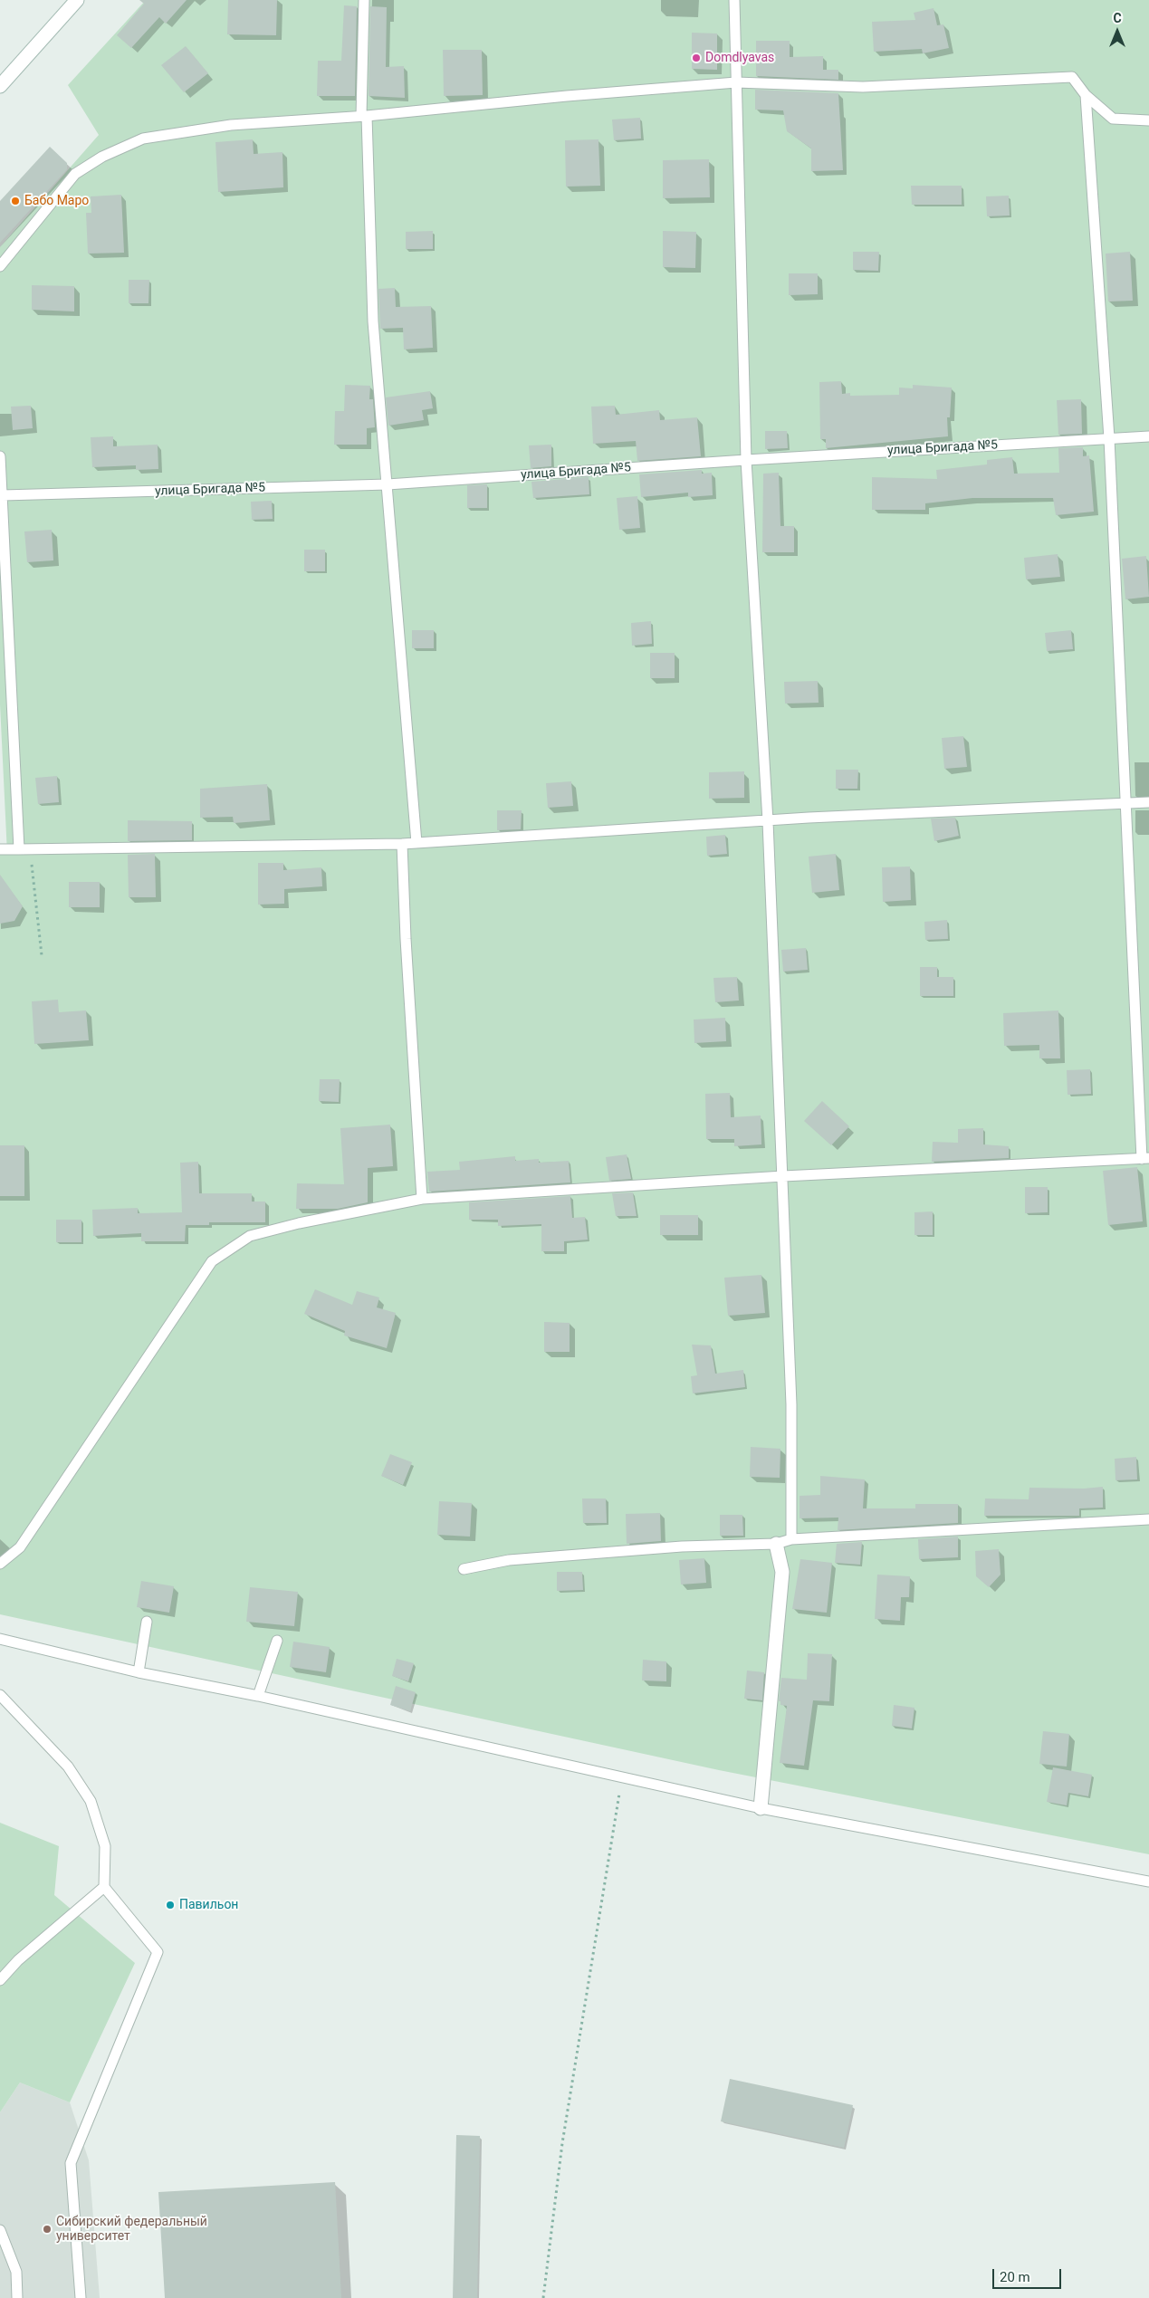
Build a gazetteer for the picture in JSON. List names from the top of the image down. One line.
{"streets":{"lane":["улица Бригада №5"]},"places":["Domdlyavas","Бабо Маро","Павильон","Сибирский федеральный университет"],"scale_bar":"20 m","north":"top"}
